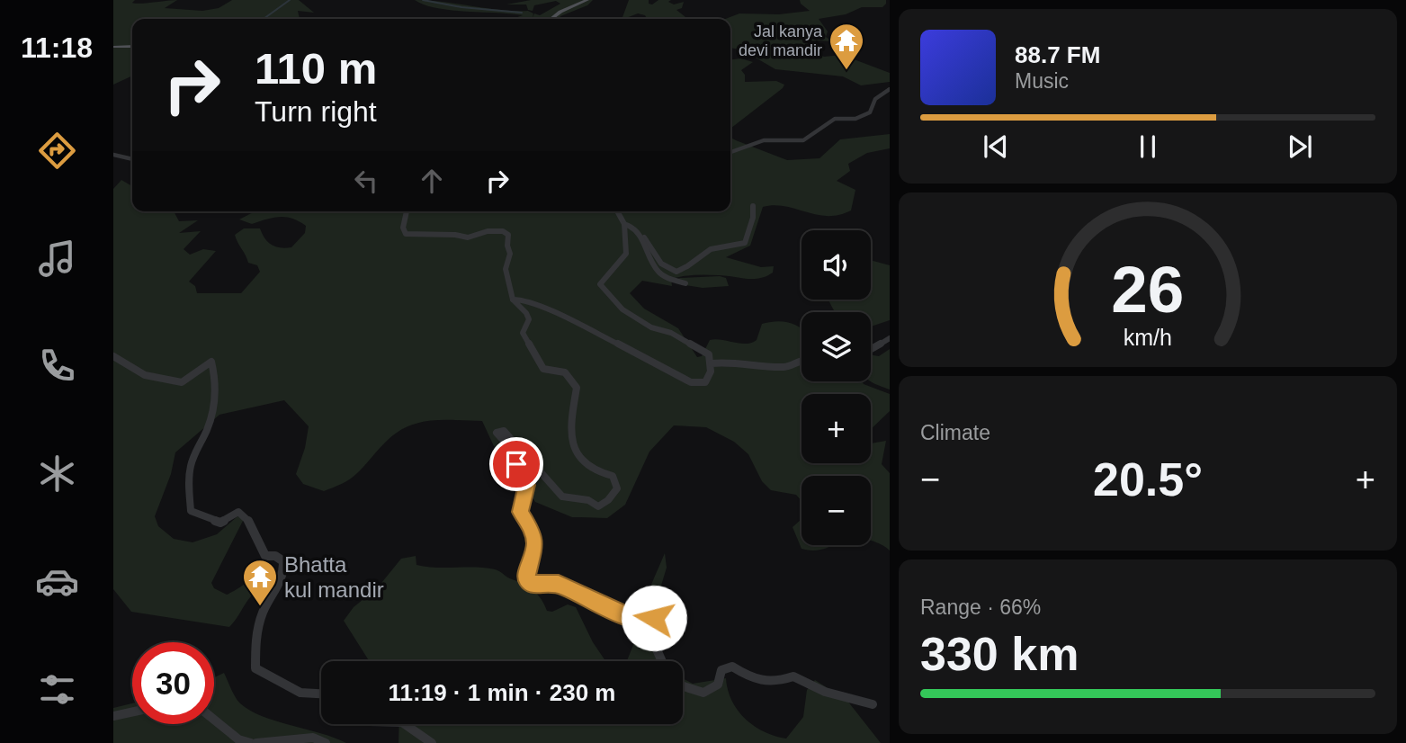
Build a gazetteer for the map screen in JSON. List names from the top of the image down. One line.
{"places":{"temple":["Jal kanya devi mandir","Bhatta kul mandir"]},"page":{"tabs":"11:18","turn":["110 m","Turn right"],"song":["88.7 FM","Music"],"map_buttons":["+","−"],"tile":["Climate",["Range · 66%","330 km"]],"heat":["−","20.5°","+"],"limit":"30","trip":"11:19 · 1 min · 230 m","gauge":["26","km/h"]}}
